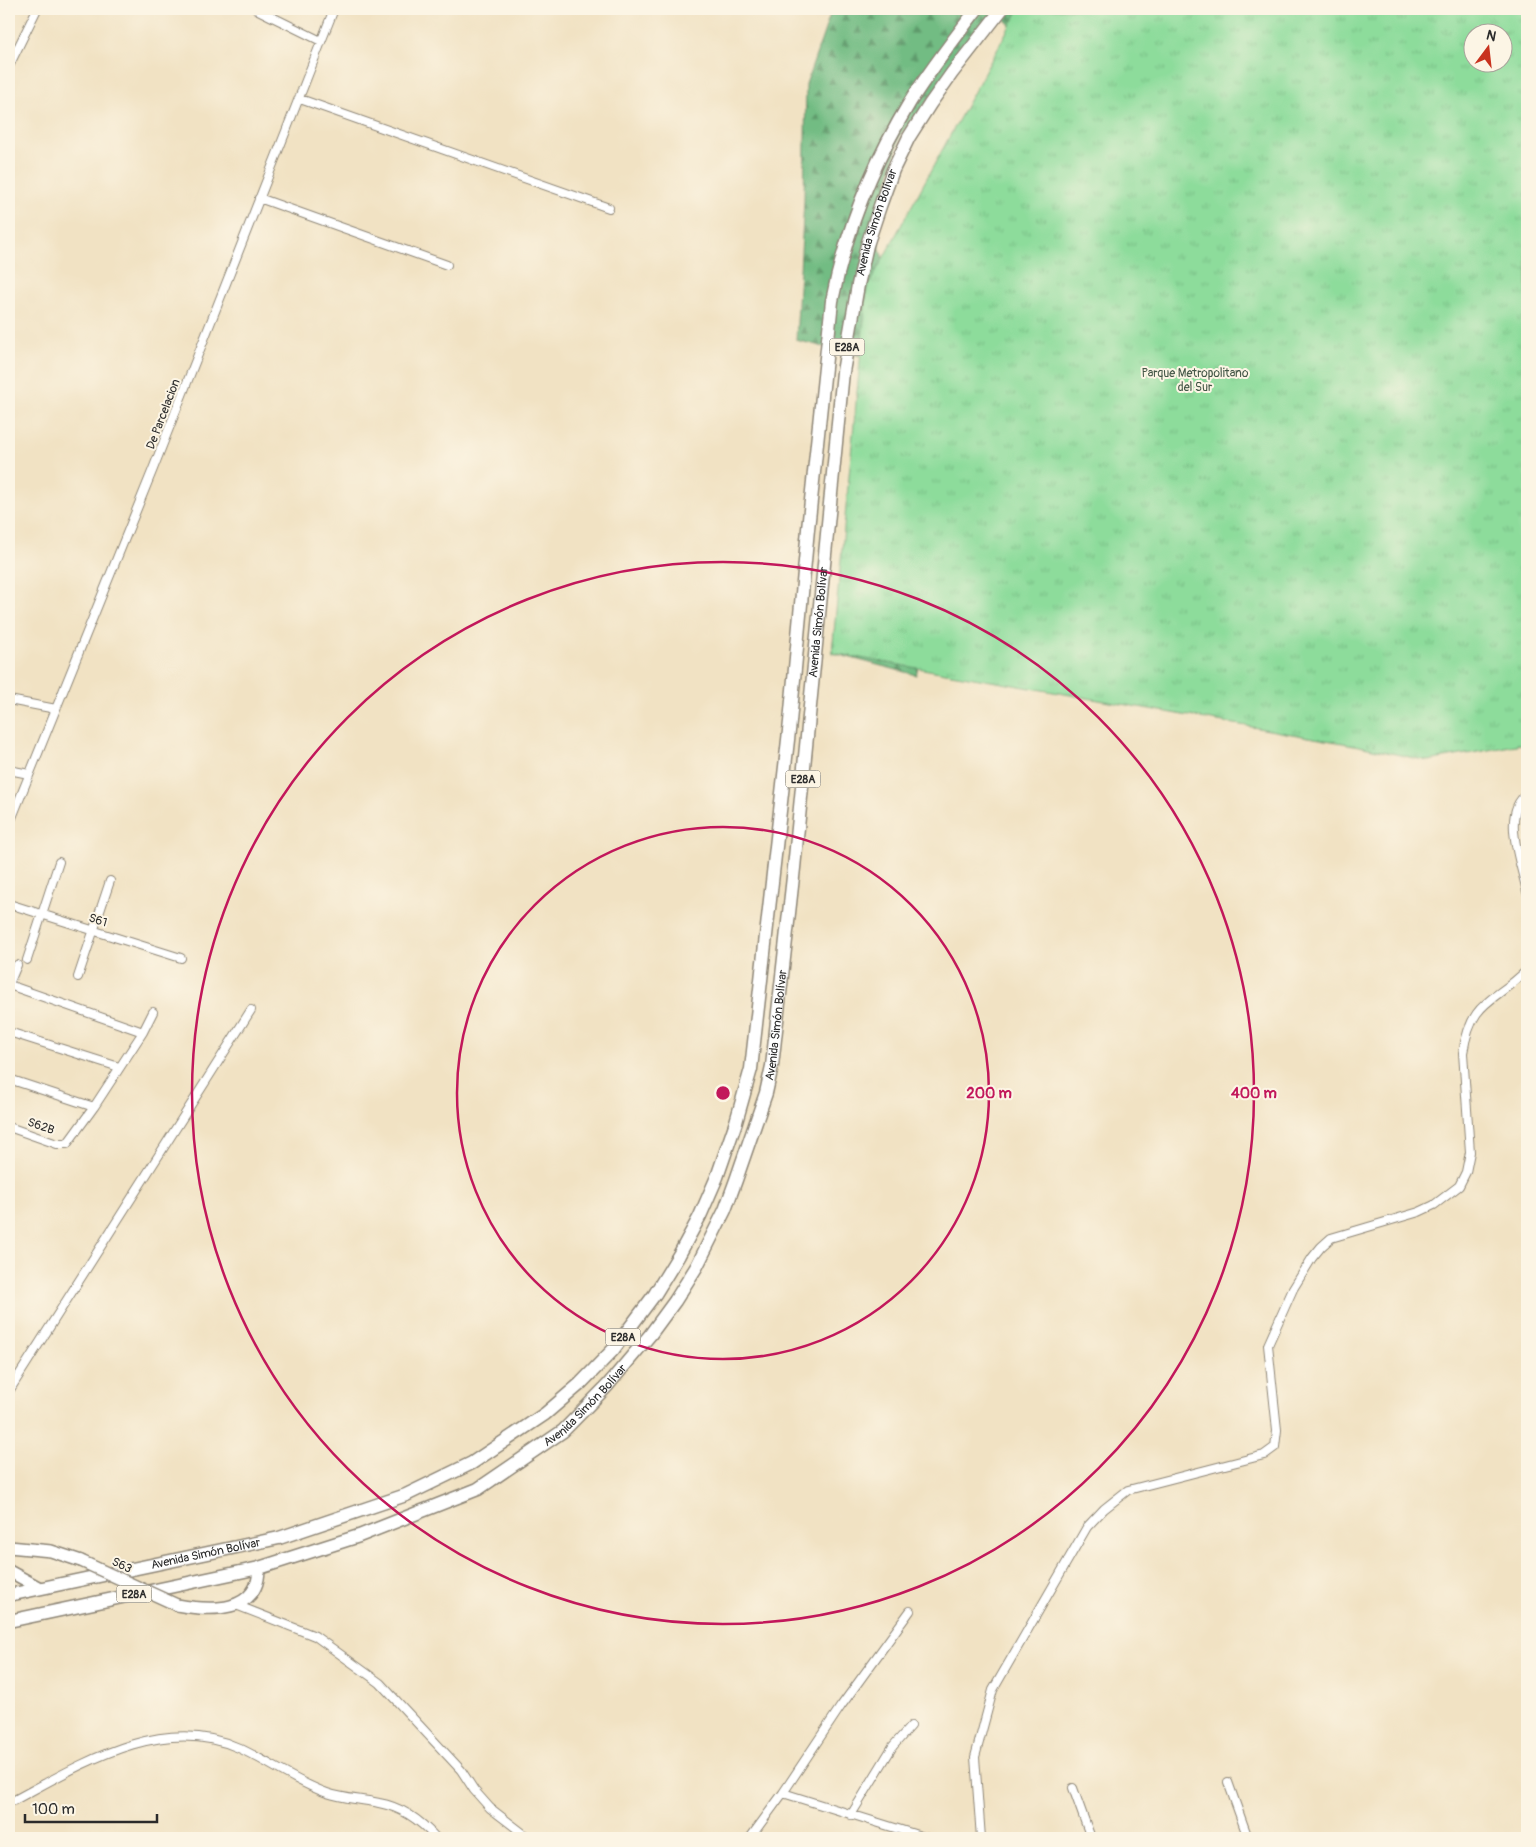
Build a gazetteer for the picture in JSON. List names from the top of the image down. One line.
{"streets":{"highway":["Avenida Simón Bolívar","E28A"],"main road":["S63"],"street":["De Parcelacion","S61","S62B"]},"parks":["Parque Metropolitano del Sur"],"scale_bar":"100 m","north":"top","rings":["200 m","400 m"]}
